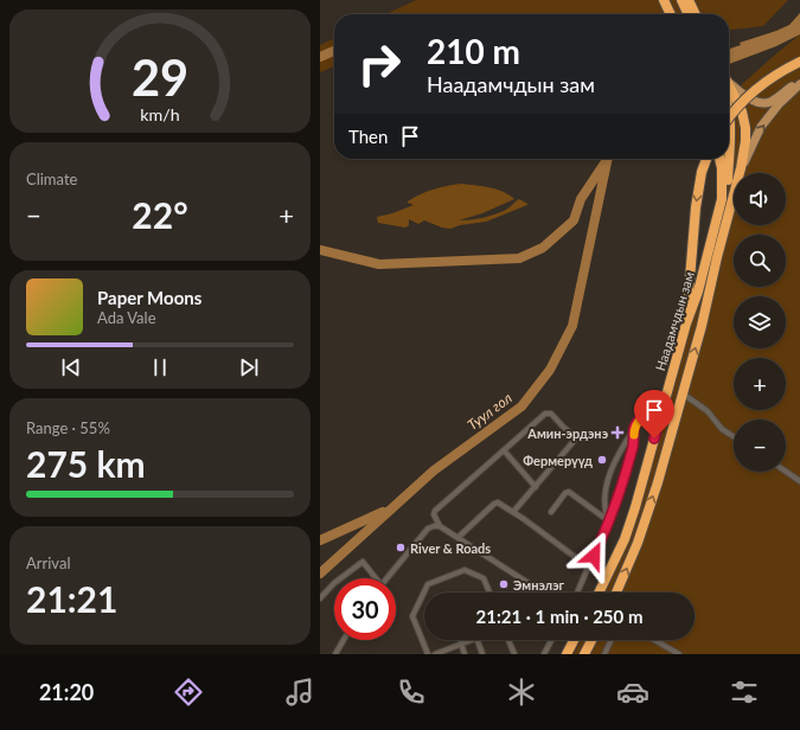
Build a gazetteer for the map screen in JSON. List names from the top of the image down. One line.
{"streets":{"highway":["Наадамчдын зам"]},"water":["Туул гол"],"places":{"health":["Амин-эрдэнэ"],"other":["Фермерүүд","River & Roads","Эмнэлэг"]},"page":{"turn":["210 m","Наадамчдын зам"],"then":"Then","tile":["Climate",["Range · 55%","275 km"],["Arrival","21:21"]],"map_buttons":["+","−"],"heat":["−","22°","+"],"song":["Paper Moons","Ada Vale"],"limit":"30","trip":"21:21 · 1 min · 250 m","tabs":"21:20","gauge":["29","km/h"]}}
